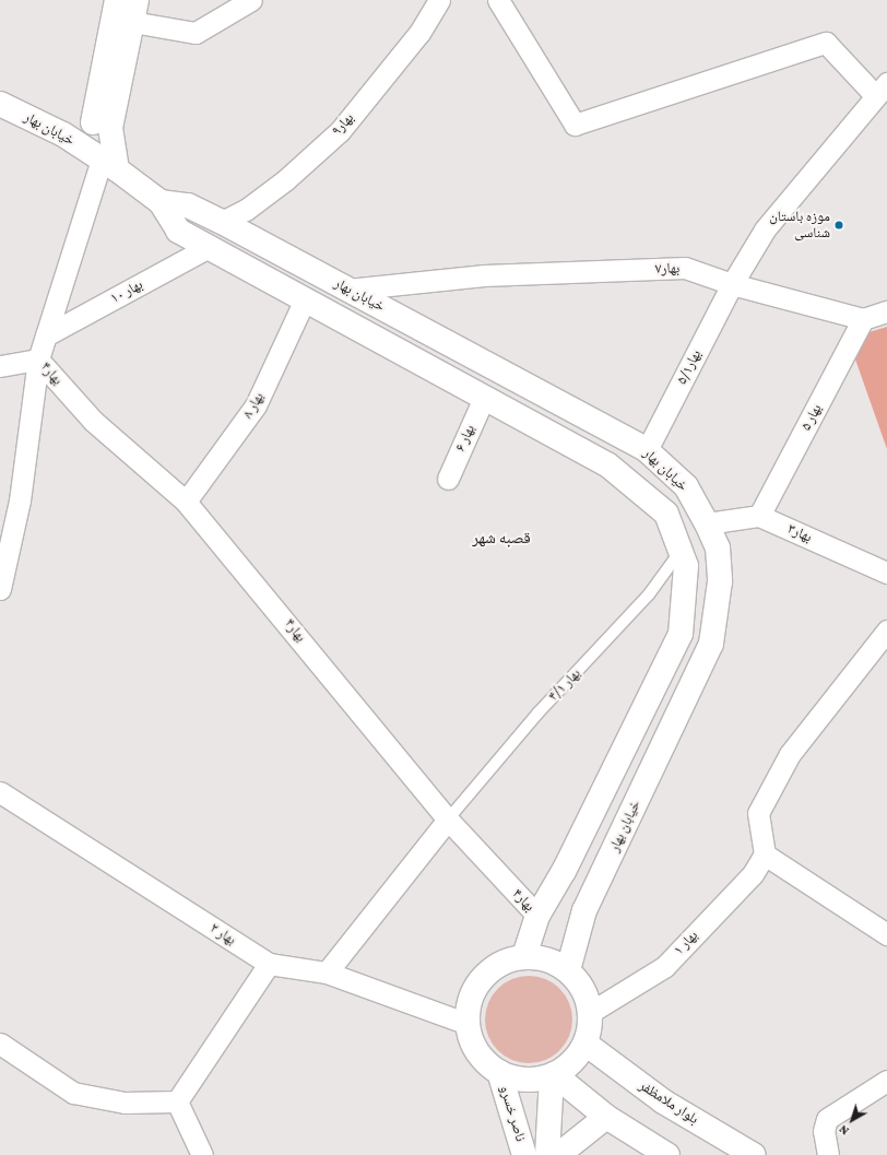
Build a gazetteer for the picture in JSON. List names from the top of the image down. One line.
{"streets":{"main road":["خیابان بهار","بلوار ملامظفر","ناصر خسرو"],"street":["بهار۹","بهار۷","بهار ۱۰","بهار۵/۱","بهار۴","بهار ۸","بهار ۵","بهار ۶","بهار۳","بهار ۲","بهار ۱"],"lane":["بهار ۴/۱"]},"crossings":[["بهار۹","خیابان بهار"],["خیابان بهار","بهار۷"],["خیابان بهار","بهار ۱۰"],["خیابان بهار","بهار۵/۱"],["خیابان بهار","بهار۴"],["خیابان بهار","بهار ۸"],["خیابان بهار","بهار ۶"],["خیابان بهار","بهار ۴/۱"],["خیابان بهار","بهار ۲"],["خیابان بهار","بهار ۱"],["خیابان بهار","بلوار ملامظفر"],["خیابان بهار","ناصر خسرو"],["بهار۷","بهار۵/۱"],["بهار۷","بهار ۵"],["بهار۴","بهار ۸"],["بهار۴","بهار ۴/۱"],["بهار ۵","بهار۳"],["بهار ۲","بهار ۱"],["بهار ۲","بلوار ملامظفر"],["بهار ۲","ناصر خسرو"],["بهار ۱","بلوار ملامظفر"],["بهار ۱","ناصر خسرو"],["بلوار ملامظفر","ناصر خسرو"]],"districts":["قصبه شهر"],"places":["موزه باستان شناسی"],"north":"bottom left"}
